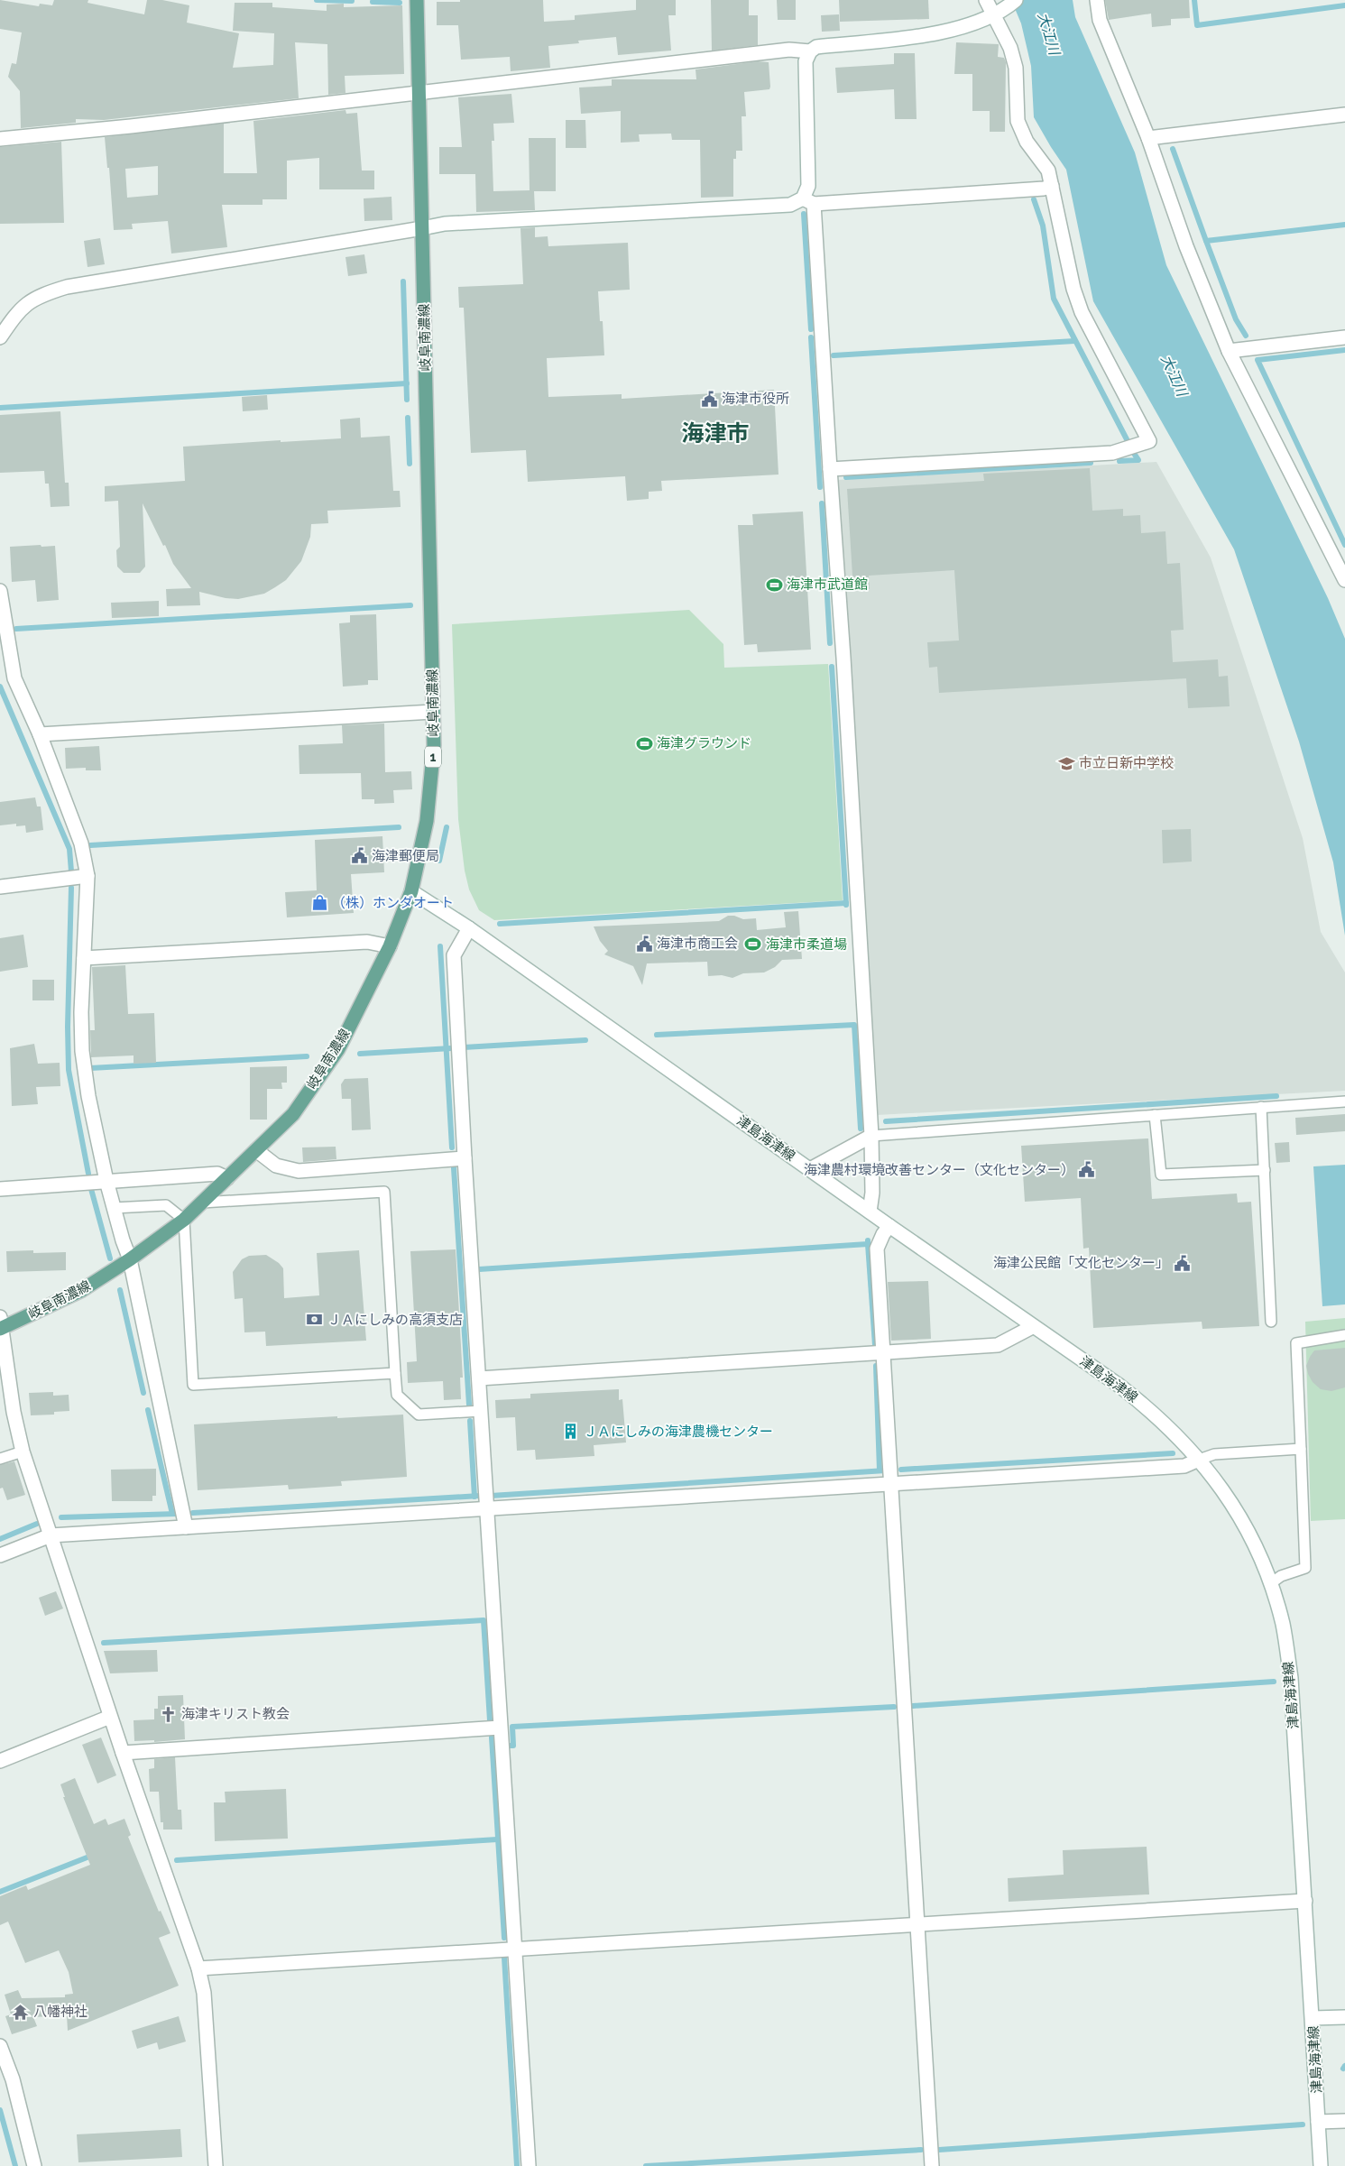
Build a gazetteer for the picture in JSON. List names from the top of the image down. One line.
{"streets":{"main road":["岐阜南濃線","1"],"street":["津島海津線"]},"crossings":[["岐阜南濃線","津島海津線"]],"districts":["海津市"],"water":["大江川"],"places":{"public building":["海津市役所","海津郵便局","海津市商工会","海津農村環境改善センター（文化センター）","海津公民館「文化センター」"],"sports":["海津市武道館","海津グラウンド","海津市柔道場"],"school or university":["市立日新中学校"],"shop":["（株）ホンダオート"],"bank":["ＪＡにしみの高須支店"],"building":["ＪＡにしみの海津農機センター"],"church":["海津キリスト教会"],"temple":["八幡神社"]}}
